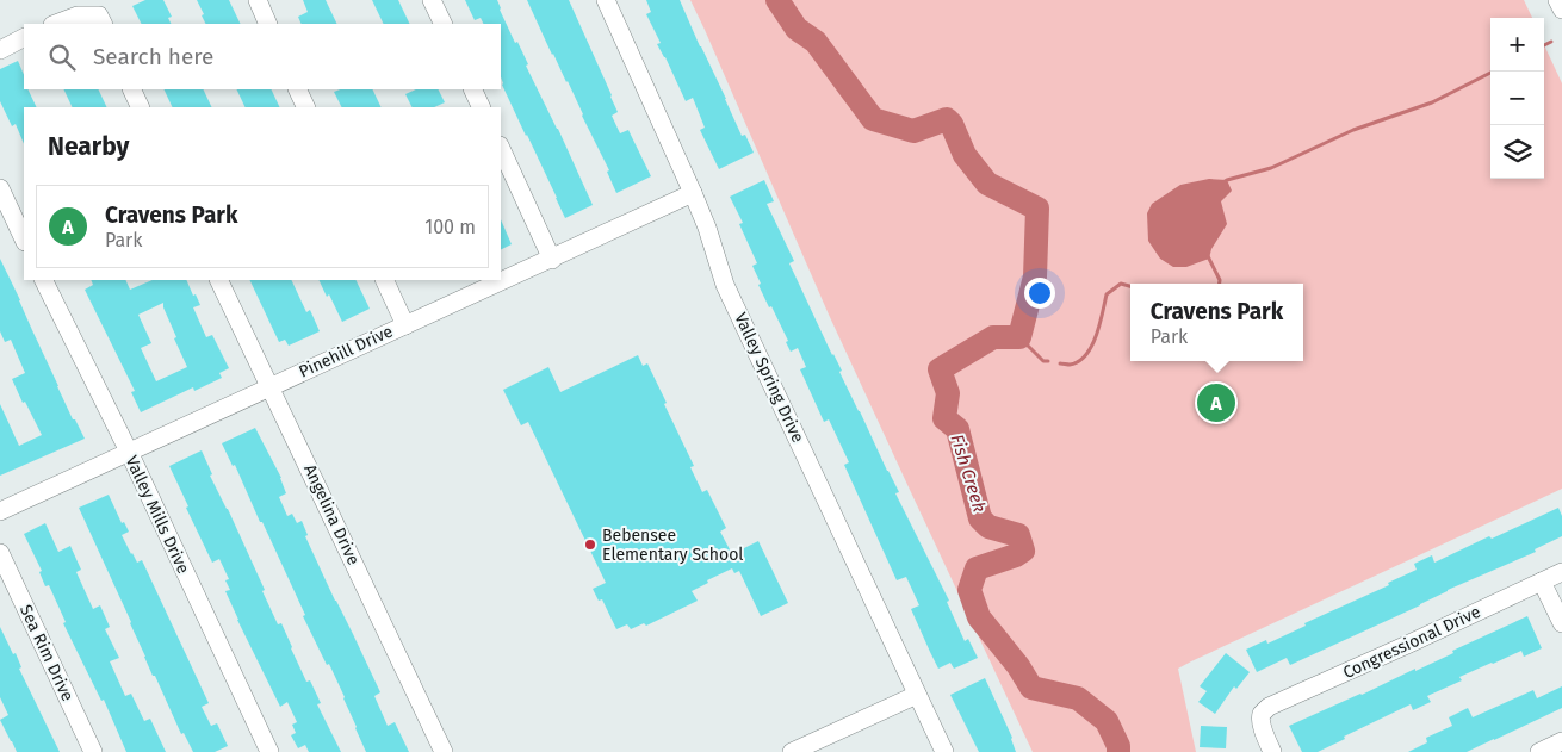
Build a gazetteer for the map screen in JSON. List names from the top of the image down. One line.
{"streets":{"street":["Pinehill Drive","Valley Spring Drive","Valley Mills Drive","Angelina Drive","Congressional Drive","Sea Rim Drive"]},"crossings":[["Pinehill Drive","Valley Spring Drive"],["Pinehill Drive","Valley Mills Drive"],["Pinehill Drive","Angelina Drive"]],"water":["Fish Creek"],"places":["Bebensee Elementary School"],"page":{"map_buttons":["+","−"],"search":"Search here","heading":"Nearby","list":[{"mark":"A","name":"Cravens Park","note":"Park","value":"100 m"}],"popup":["Cravens Park","Park"],"pins":"A"}}
